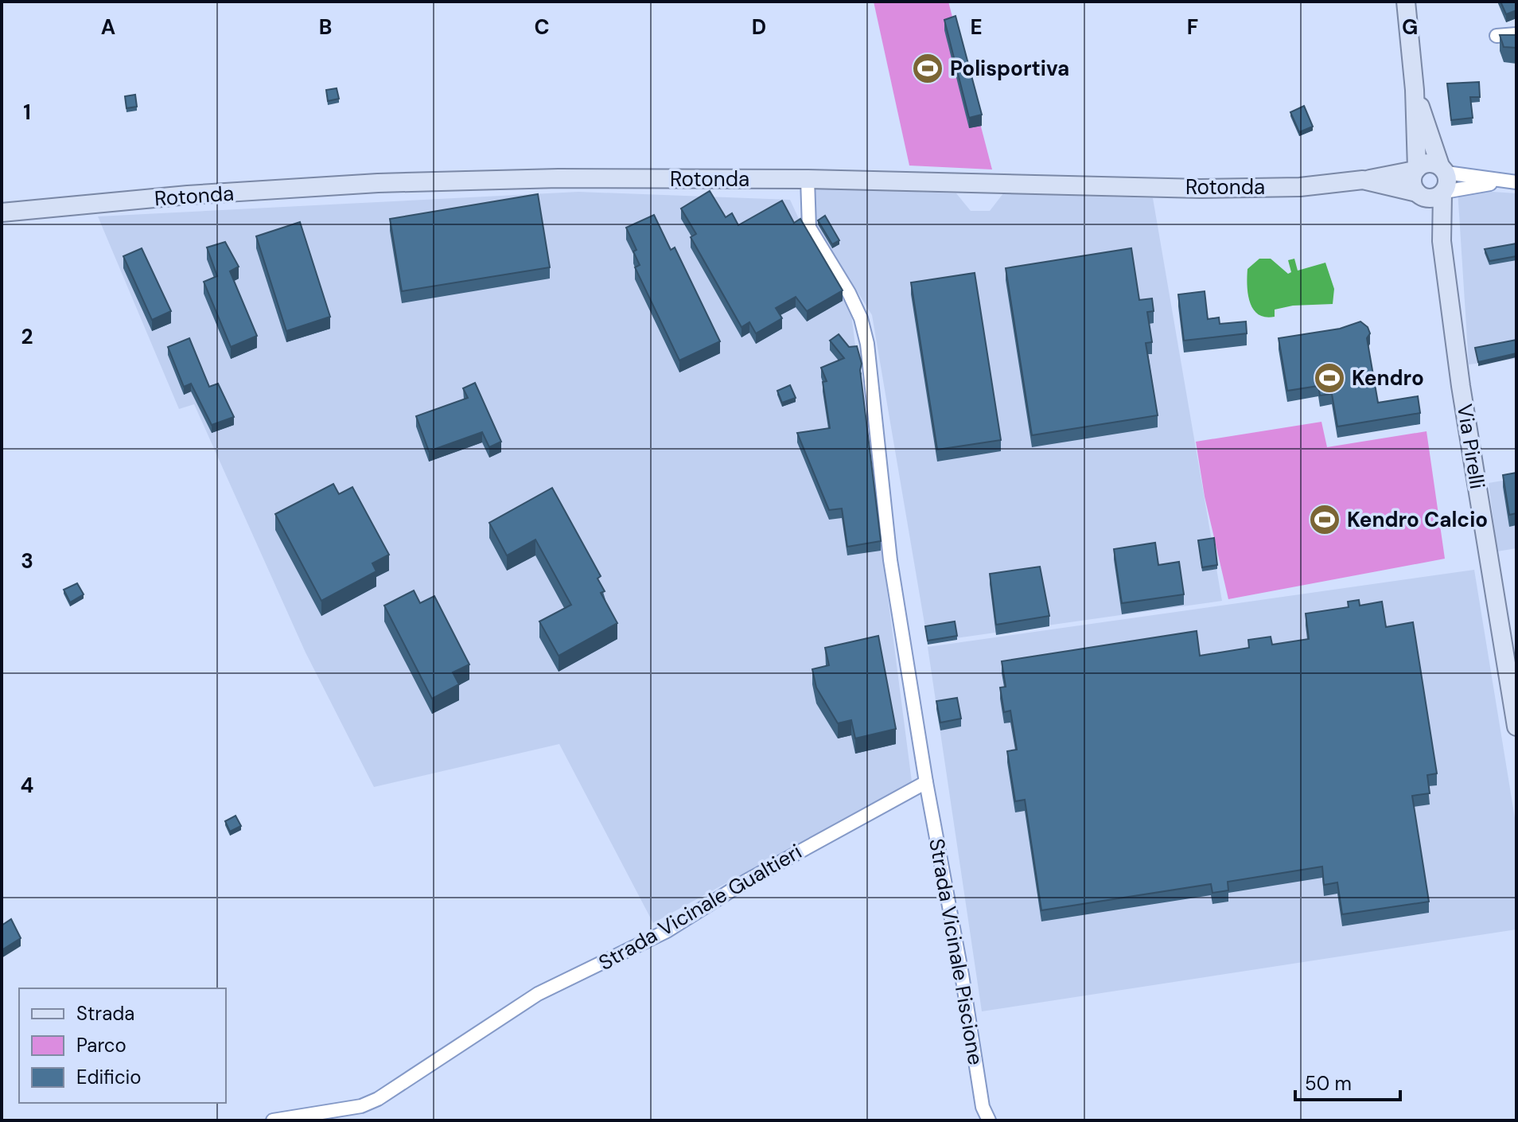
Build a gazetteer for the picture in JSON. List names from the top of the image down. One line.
{"streets":{"main road":["Rotonda","Via Pirelli"],"street":["Strada Vicinale Gualtieri","Strada Vicinale Piscione"]},"crossings":[["Rotonda","Via Pirelli"],["Strada Vicinale Gualtieri","Strada Vicinale Piscione"]],"places":{"sports":["Polisportiva","Kendro","Kendro Calcio"]},"legend":["Strada","Parco","Edificio"],"scale_bar":"50 m","grid":{"columns":["A","B","C","D","E","F","G"],"rows":["1","2","3","4"]}}
